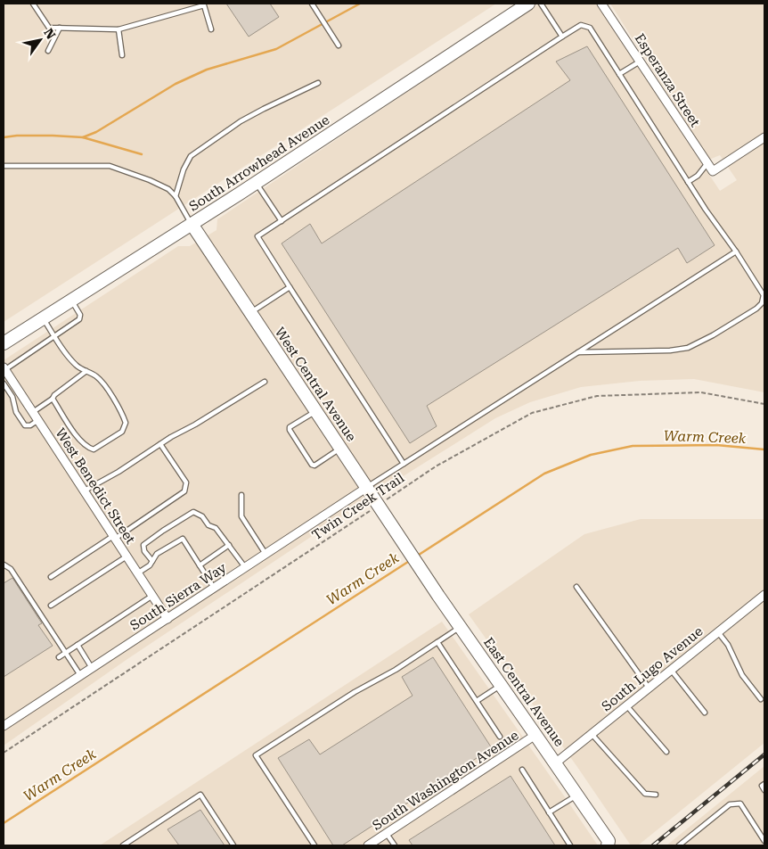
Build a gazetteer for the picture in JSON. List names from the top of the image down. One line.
{"streets":{"street":["Esperanza Street","South Arrowhead Avenue","West Central Avenue","West Benedict Street","South Sierra Way","South Lugo Avenue","East Central Avenue","South Washington Avenue"],"path":["Twin Creek Trail"]},"crossings":[["South Arrowhead Avenue","West Central Avenue"],["West Central Avenue","Twin Creek Trail"],["West Central Avenue","South Sierra Way"],["West Central Avenue","East Central Avenue"],["West Benedict Street","South Sierra Way"],["South Lugo Avenue","East Central Avenue"],["East Central Avenue","South Washington Avenue"]],"water":["Warm Creek"],"north":"top right"}
